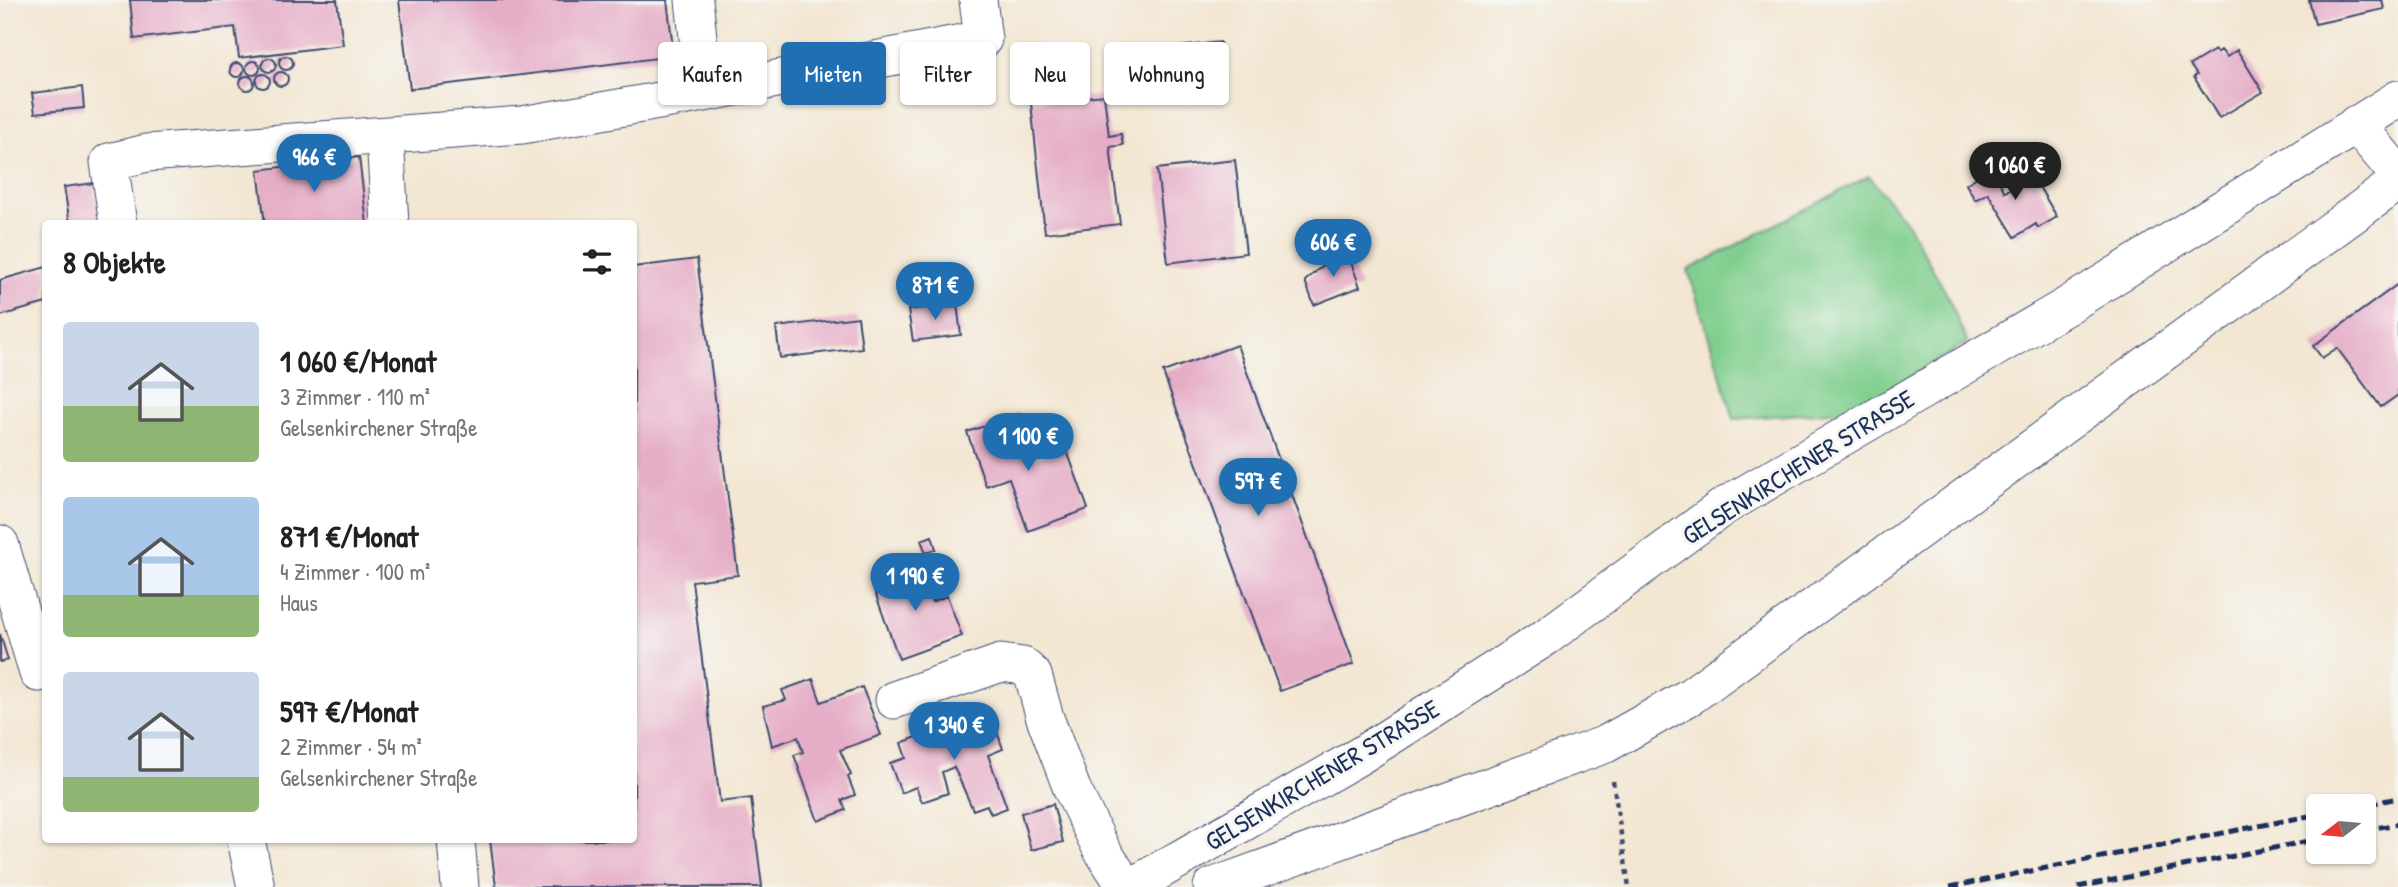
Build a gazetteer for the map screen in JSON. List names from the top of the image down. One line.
{"streets":{"street":["GELSENKIRCHENER STRASSE"]},"north":"left","page":{"chip":["Kaufen","Mieten","Filter","Neu","Wohnung"],"price":["966 €","1 060 €","606 €","871 €","1 100 €","597 €","1 190 €","1 340 €"],"heading":"8 Objekte","list":[{"name":"1 060 €/Monat","note":"3 Zimmer · 110 m² · Gelsenkirchener Straße"},{"name":"871 €/Monat","note":"4 Zimmer · 100 m² · Haus"},{"name":"597 €/Monat","note":"2 Zimmer · 54 m² · Gelsenkirchener Straße"}]}}
